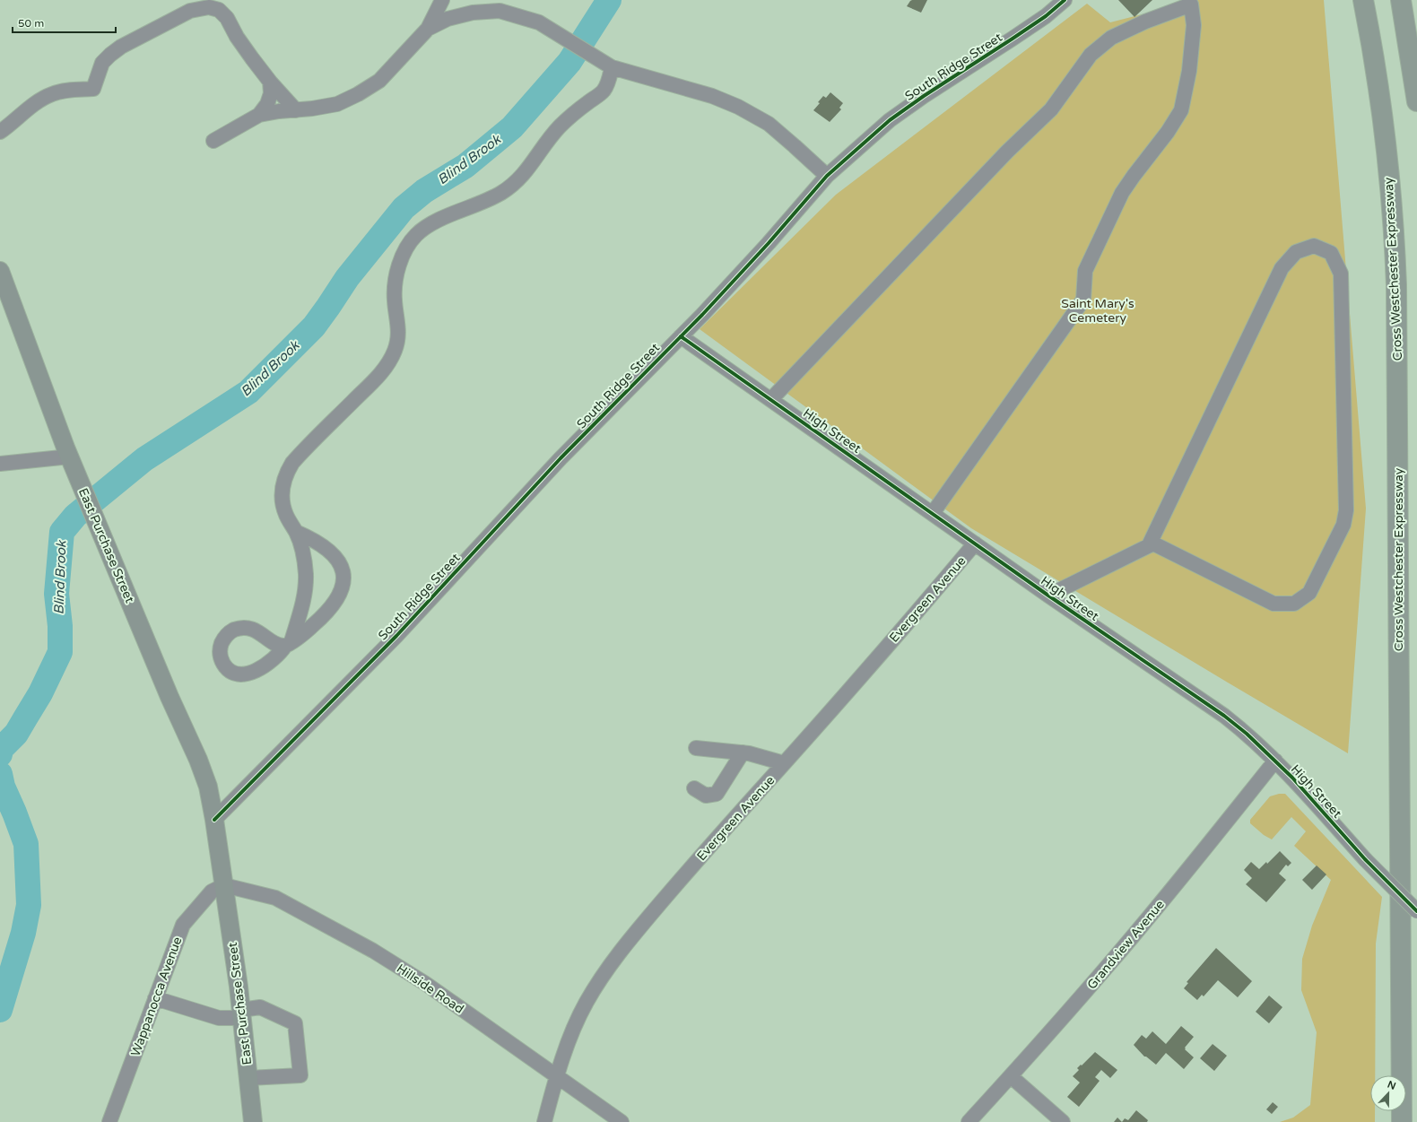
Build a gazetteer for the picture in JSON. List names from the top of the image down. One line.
{"streets":{"highway":["Cross Westchester Expressway"],"main road":["East Purchase Street"],"street":["South Ridge Street","High Street","Evergreen Avenue","Grandview Avenue","Hillside Road","Wappanocca Avenue"]},"crossings":[["South Ridge Street","High Street"],["South Ridge Street","East Purchase Street"],["High Street","Evergreen Avenue"],["High Street","Grandview Avenue"],["East Purchase Street","Hillside Road"],["East Purchase Street","Wappanocca Avenue"],["Evergreen Avenue","Hillside Road"],["Hillside Road","Wappanocca Avenue"]],"water":["Blind Brook"],"parks":["Saint Mary's Cemetery"],"scale_bar":"50 m","north":"top"}
